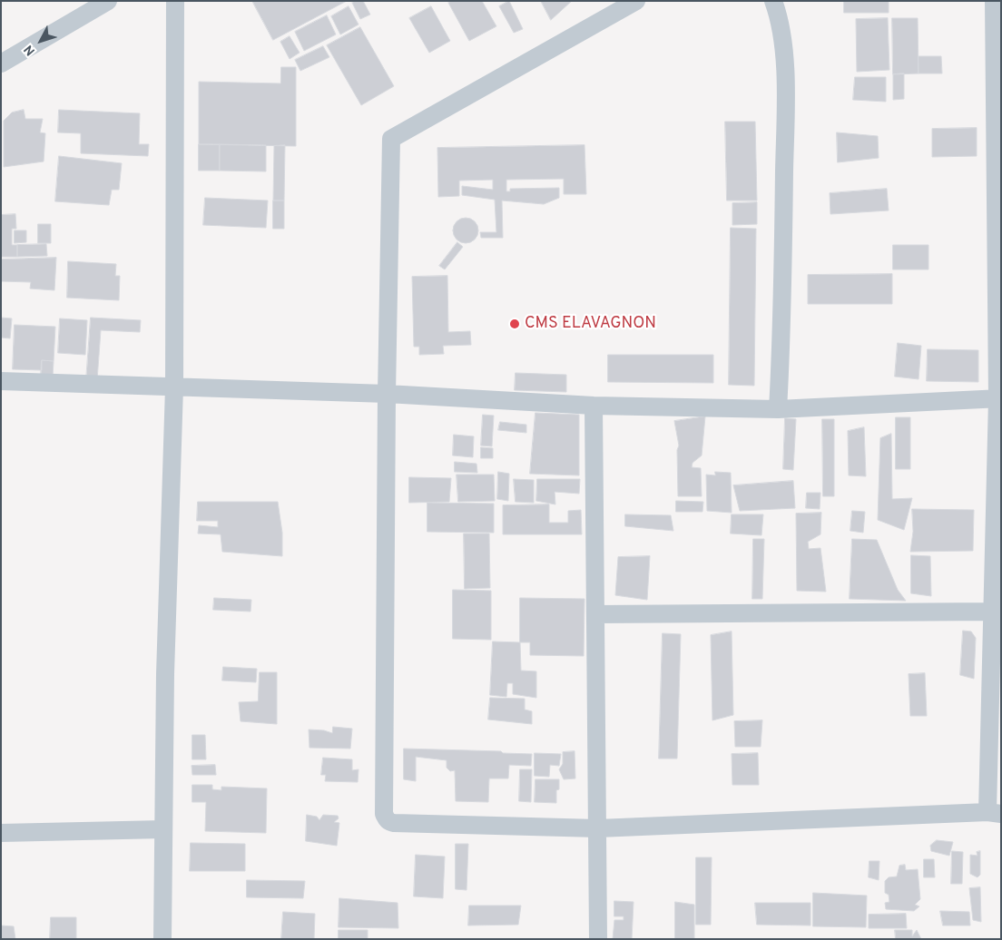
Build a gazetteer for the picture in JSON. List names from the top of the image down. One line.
{"places":["CMS ELAVAGNON"],"north":"bottom left"}
